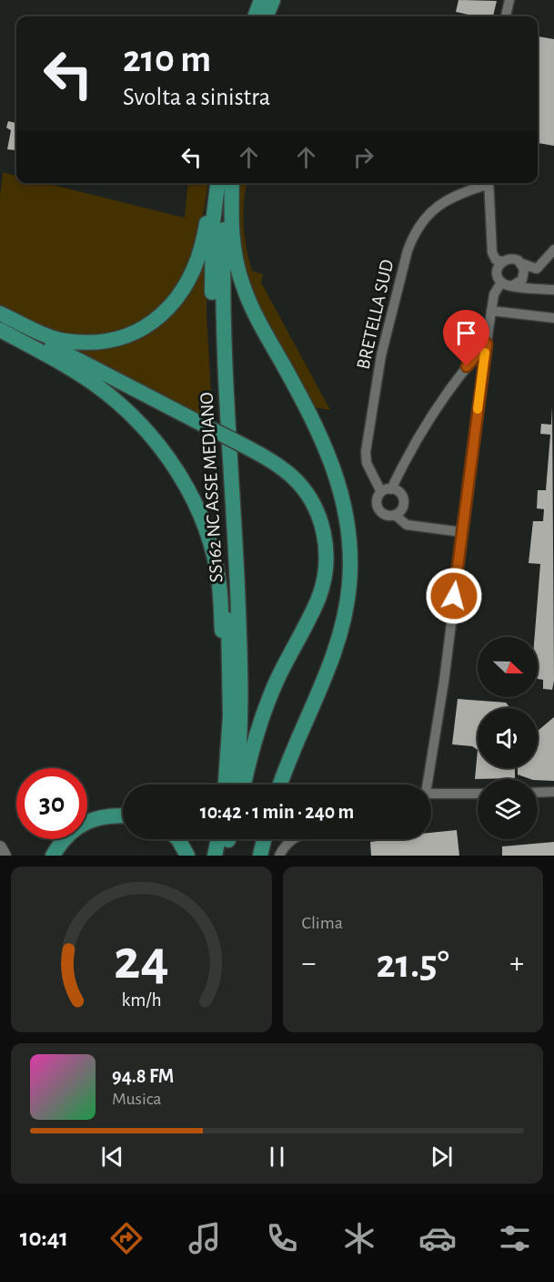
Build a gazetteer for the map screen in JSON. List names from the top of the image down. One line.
{"streets":{"highway":["SS162 NC ASSE MEDIANO"],"street":["BRETELLA SUD"]},"north":"right","page":{"turn":["210 m","Svolta a sinistra"],"limit":"30","trip":"10:42 · 1 min · 240 m","tile":"Clima","heat":["−","21.5°","+"],"song":["94.8 FM","Musica"],"tabs":"10:41","gauge":["24","km/h"]}}
